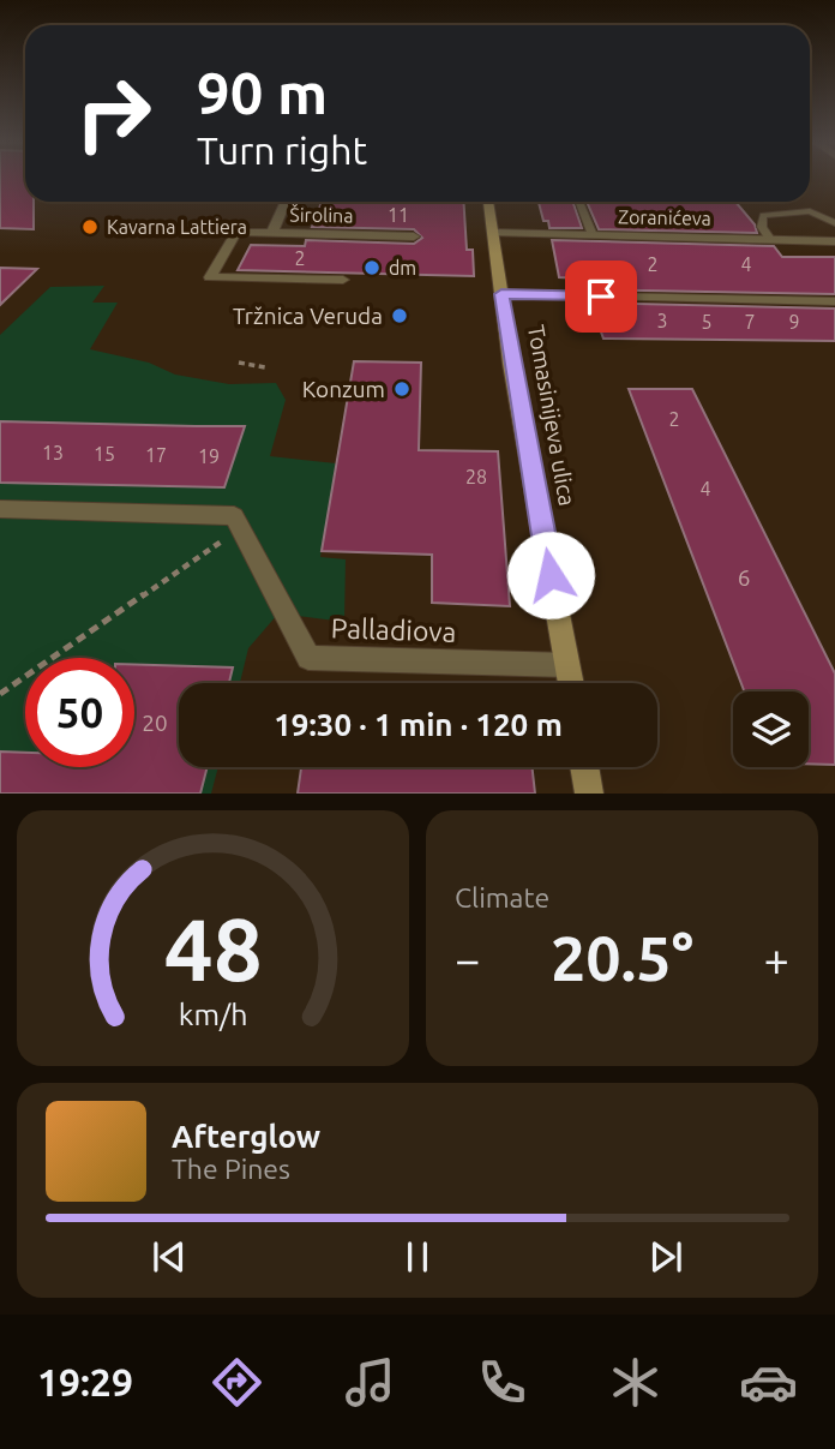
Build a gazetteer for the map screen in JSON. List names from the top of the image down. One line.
{"streets":{"main road":["Tomasinijeva ulica"],"street":["Širolina","Zoranićeva","Palladiova"]},"crossings":[["Zoranićeva","Tomasinijeva ulica"],["Tomasinijeva ulica","Palladiova"]],"places":["Kavarna Lattiera","dm","Tržnica Veruda","Konzum"],"house_numbers":["11","2","2","4","3","5","7","9","2","13","15","17","19","28","4","6","20"],"page":{"turn":["90 m","Turn right"],"limit":"50","trip":"19:30 · 1 min · 120 m","tile":"Climate","heat":["−","20.5°","+"],"song":["Afterglow","The Pines"],"tabs":"19:29","gauge":["48","km/h"]}}
